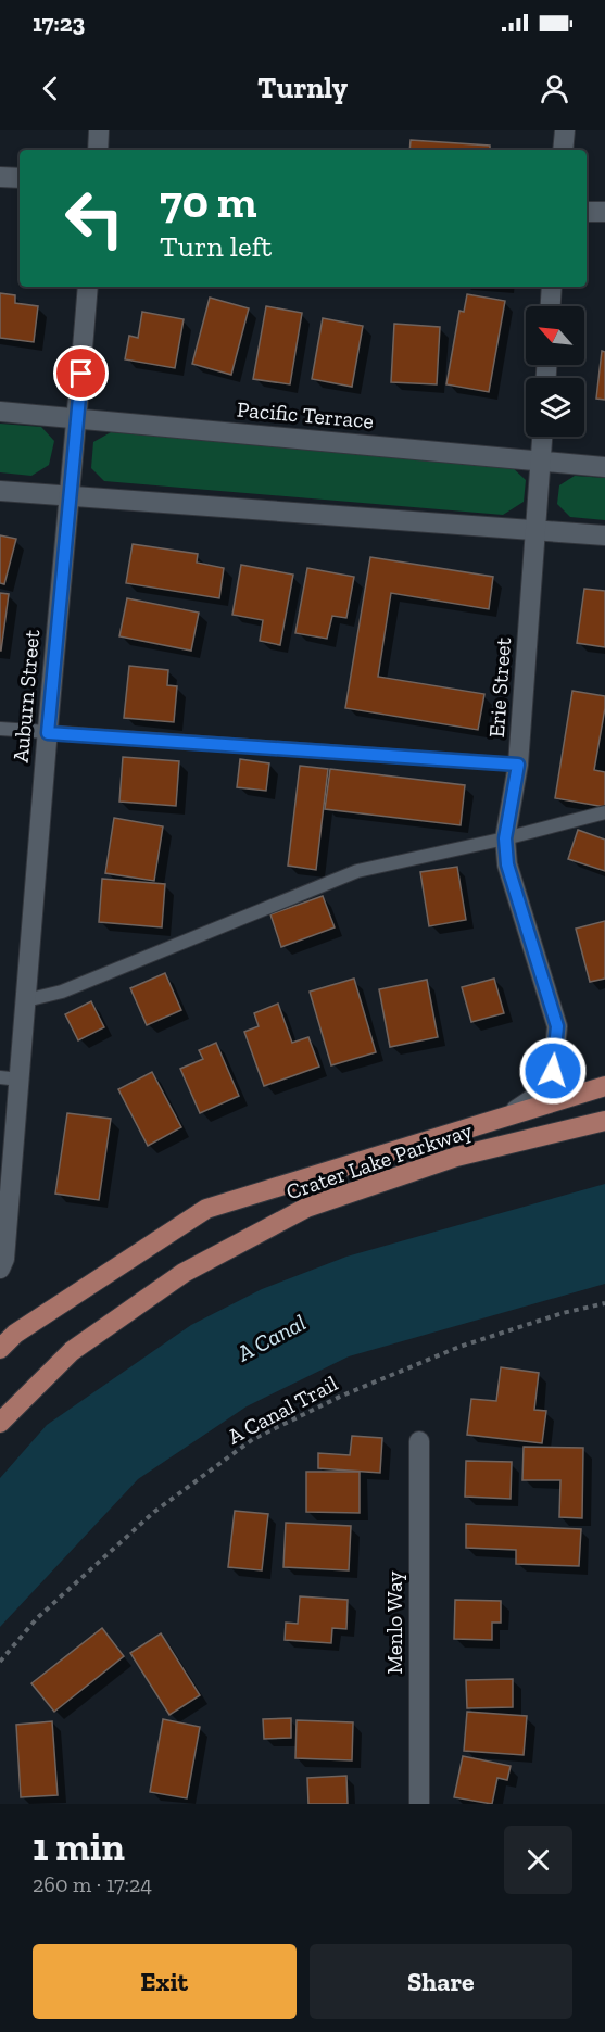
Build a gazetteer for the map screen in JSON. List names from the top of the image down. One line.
{"streets":{"main road":["Crater Lake Parkway"],"street":["Pacific Terrace","Erie Street","Auburn Street","Menlo Way"],"path":["A Canal Trail"]},"crossings":[["Pacific Terrace","Erie Street"],["Pacific Terrace","Auburn Street"],["Erie Street","Crater Lake Parkway"]],"water":["A Canal"],"north":"top left","page":{"status":"17:23","header":"Turnly","turn":["70 m","Turn left"],"heading":["1 min","260 m · 17:24"],"buttons":["Exit","Share"]}}
